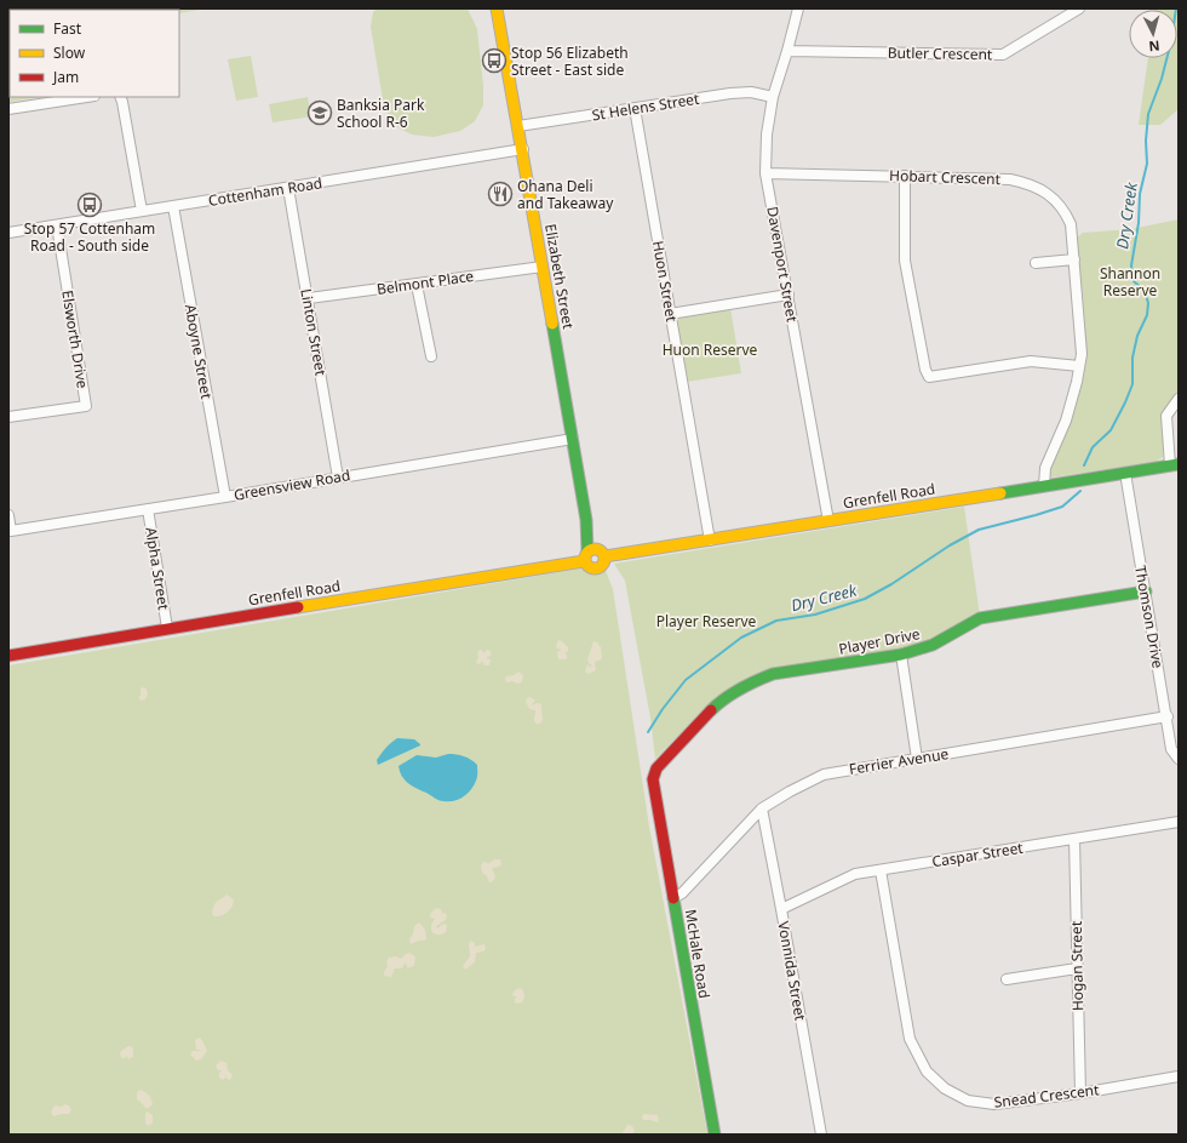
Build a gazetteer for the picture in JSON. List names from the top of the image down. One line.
{"streets":{"street":["Butler Crescent","St Helens Street","Hobart Crescent","Cottenham Road","Davenport Street","Elizabeth Street","Huon Street","Belmont Place","Linton Street","Elsworth Drive","Aboyne Street","Greensview Road","Grenfell Road","Alpha Street","Thomson Drive","Player Drive","Ferrier Avenue","Caspar Street","McHale Road","Hogan Street","Vonnida Street","Snead Crescent"]},"crossings":[["Butler Crescent","Davenport Street"],["St Helens Street","Davenport Street"],["St Helens Street","Elizabeth Street"],["St Helens Street","Huon Street"],["Hobart Crescent","Davenport Street"],["Hobart Crescent","Grenfell Road"],["Cottenham Road","Elizabeth Street"],["Cottenham Road","Linton Street"],["Cottenham Road","Elsworth Drive"],["Cottenham Road","Aboyne Street"],["Davenport Street","Grenfell Road"],["Elizabeth Street","Belmont Place"],["Elizabeth Street","Greensview Road"],["Elizabeth Street","Grenfell Road"],["Huon Street","Grenfell Road"],["Belmont Place","Linton Street"],["Linton Street","Greensview Road"],["Aboyne Street","Greensview Road"],["Greensview Road","Alpha Street"],["Grenfell Road","Alpha Street"],["Grenfell Road","Thomson Drive"],["Thomson Drive","Player Drive"],["Thomson Drive","Ferrier Avenue"],["Player Drive","McHale Road"],["Ferrier Avenue","McHale Road"],["Ferrier Avenue","Vonnida Street"],["Caspar Street","Hogan Street"],["Caspar Street","Vonnida Street"],["Caspar Street","Snead Crescent"],["Hogan Street","Snead Crescent"]],"water":["Dry Creek"],"parks":["Shannon Reserve","Huon Reserve","Player Reserve"],"places":{"bus stop":["Stop 56 Elizabeth Street - East side","Stop 57 Cottenham Road - South side"],"school or university":["Banksia Park School R-6"],"restaurant":["Ohana Deli and Takeaway"]},"legend":["Fast","Slow","Jam"],"north":"bottom"}
